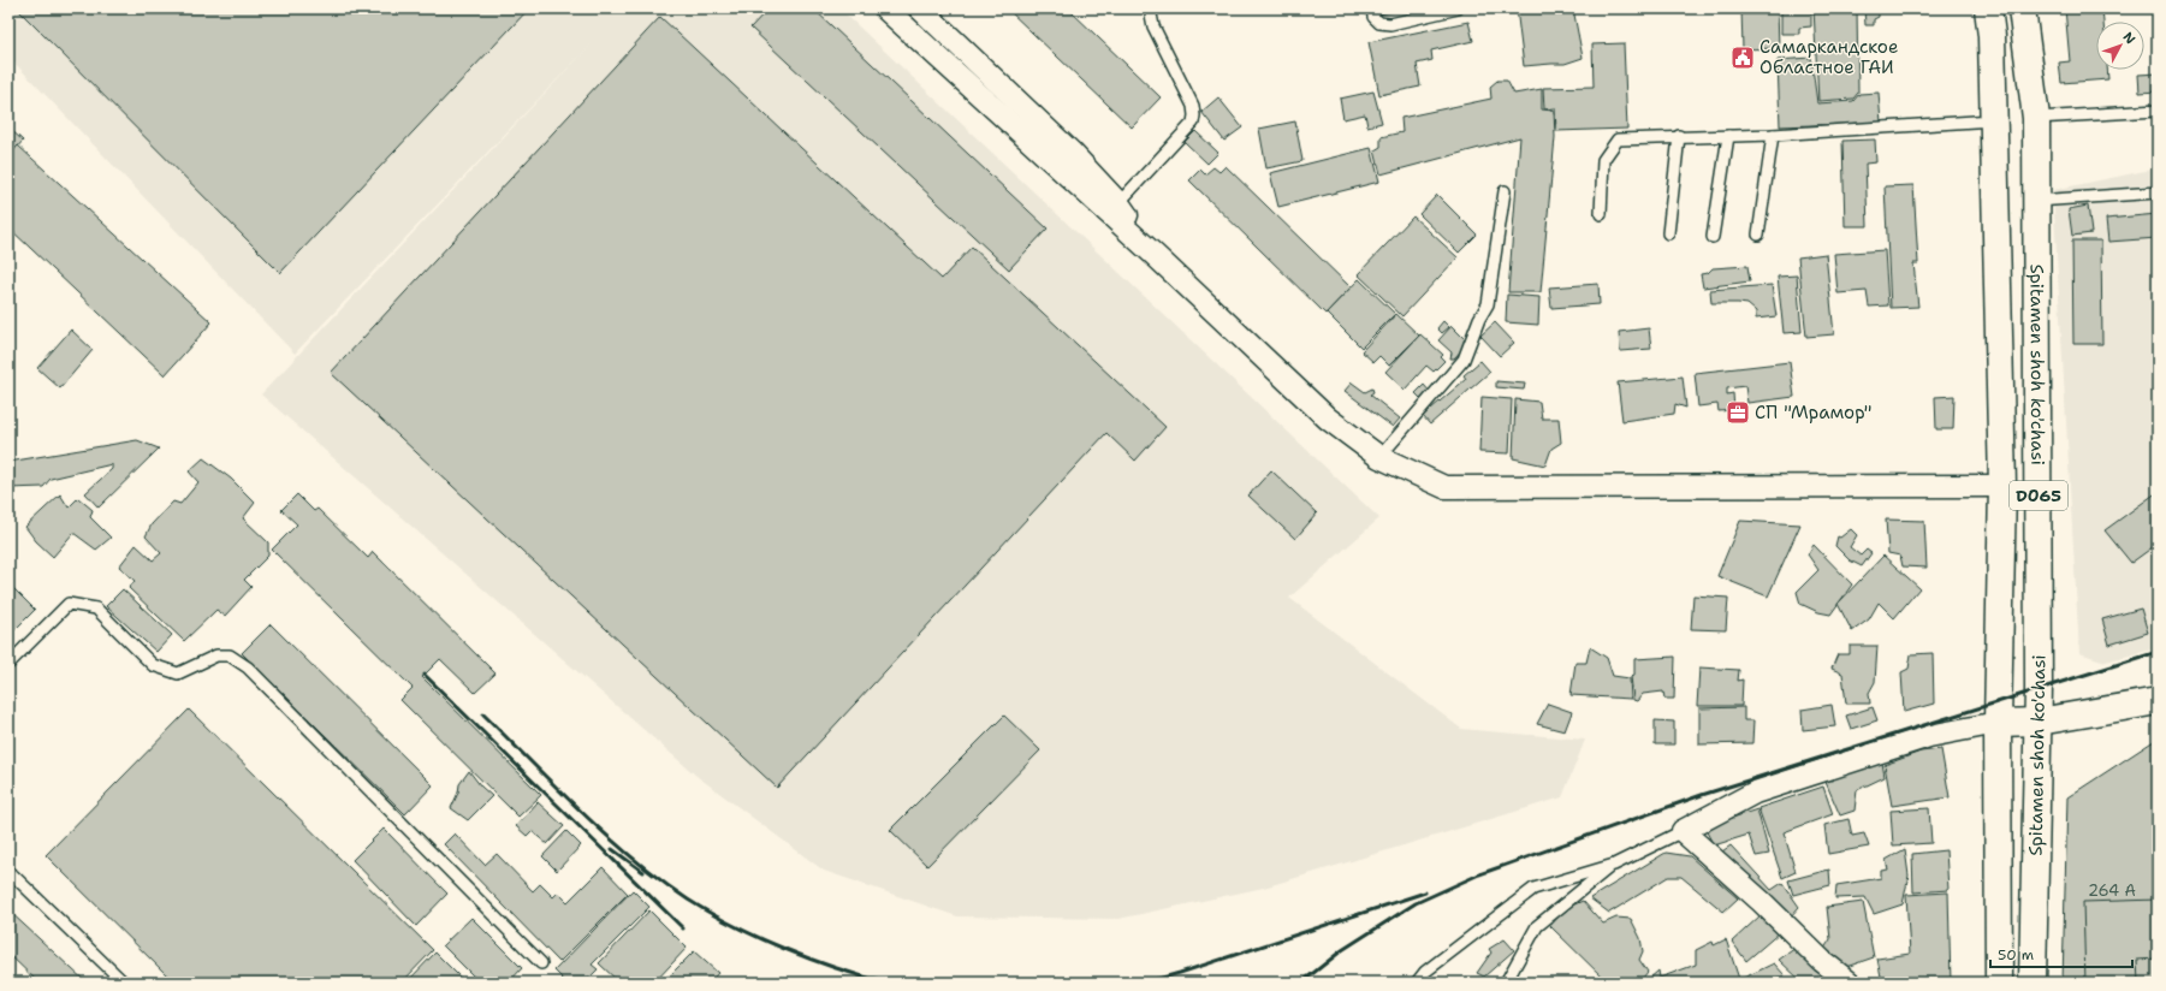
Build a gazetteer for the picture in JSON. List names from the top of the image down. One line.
{"streets":{"main road":["Spitamen shoh ko'chasi","D065"]},"places":{"public building":["Самаркандское Областное ГАИ"],"office":["СП \"Мрамор\""]},"house_numbers":["264 A"],"scale_bar":"50 m","north":"top right"}
